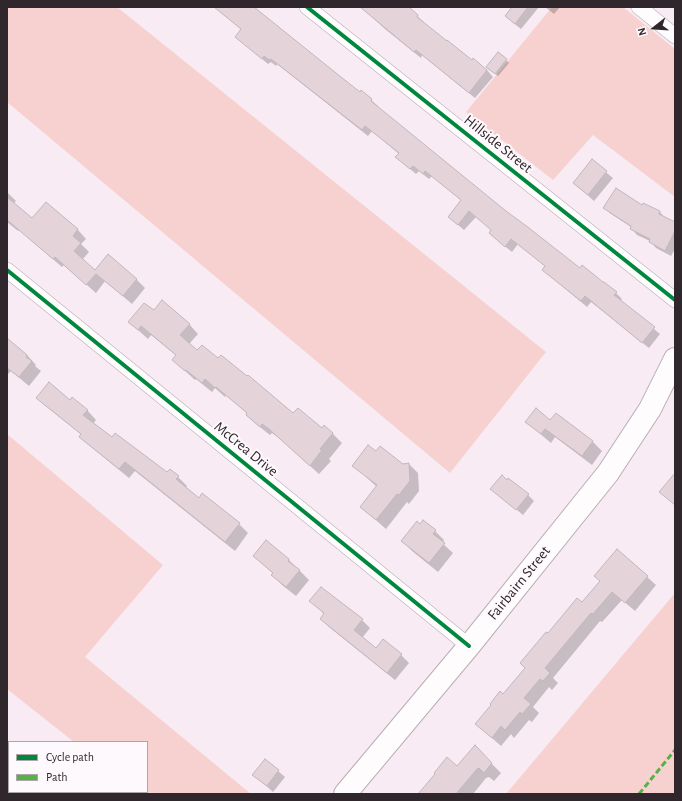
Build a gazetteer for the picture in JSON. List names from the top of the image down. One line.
{"streets":{"main road":["Fairbairn Street"],"street":["Hillside Street","McCrea Drive"]},"crossings":[["McCrea Drive","Fairbairn Street"]],"legend":["Cycle path","Path"],"north":"left"}
